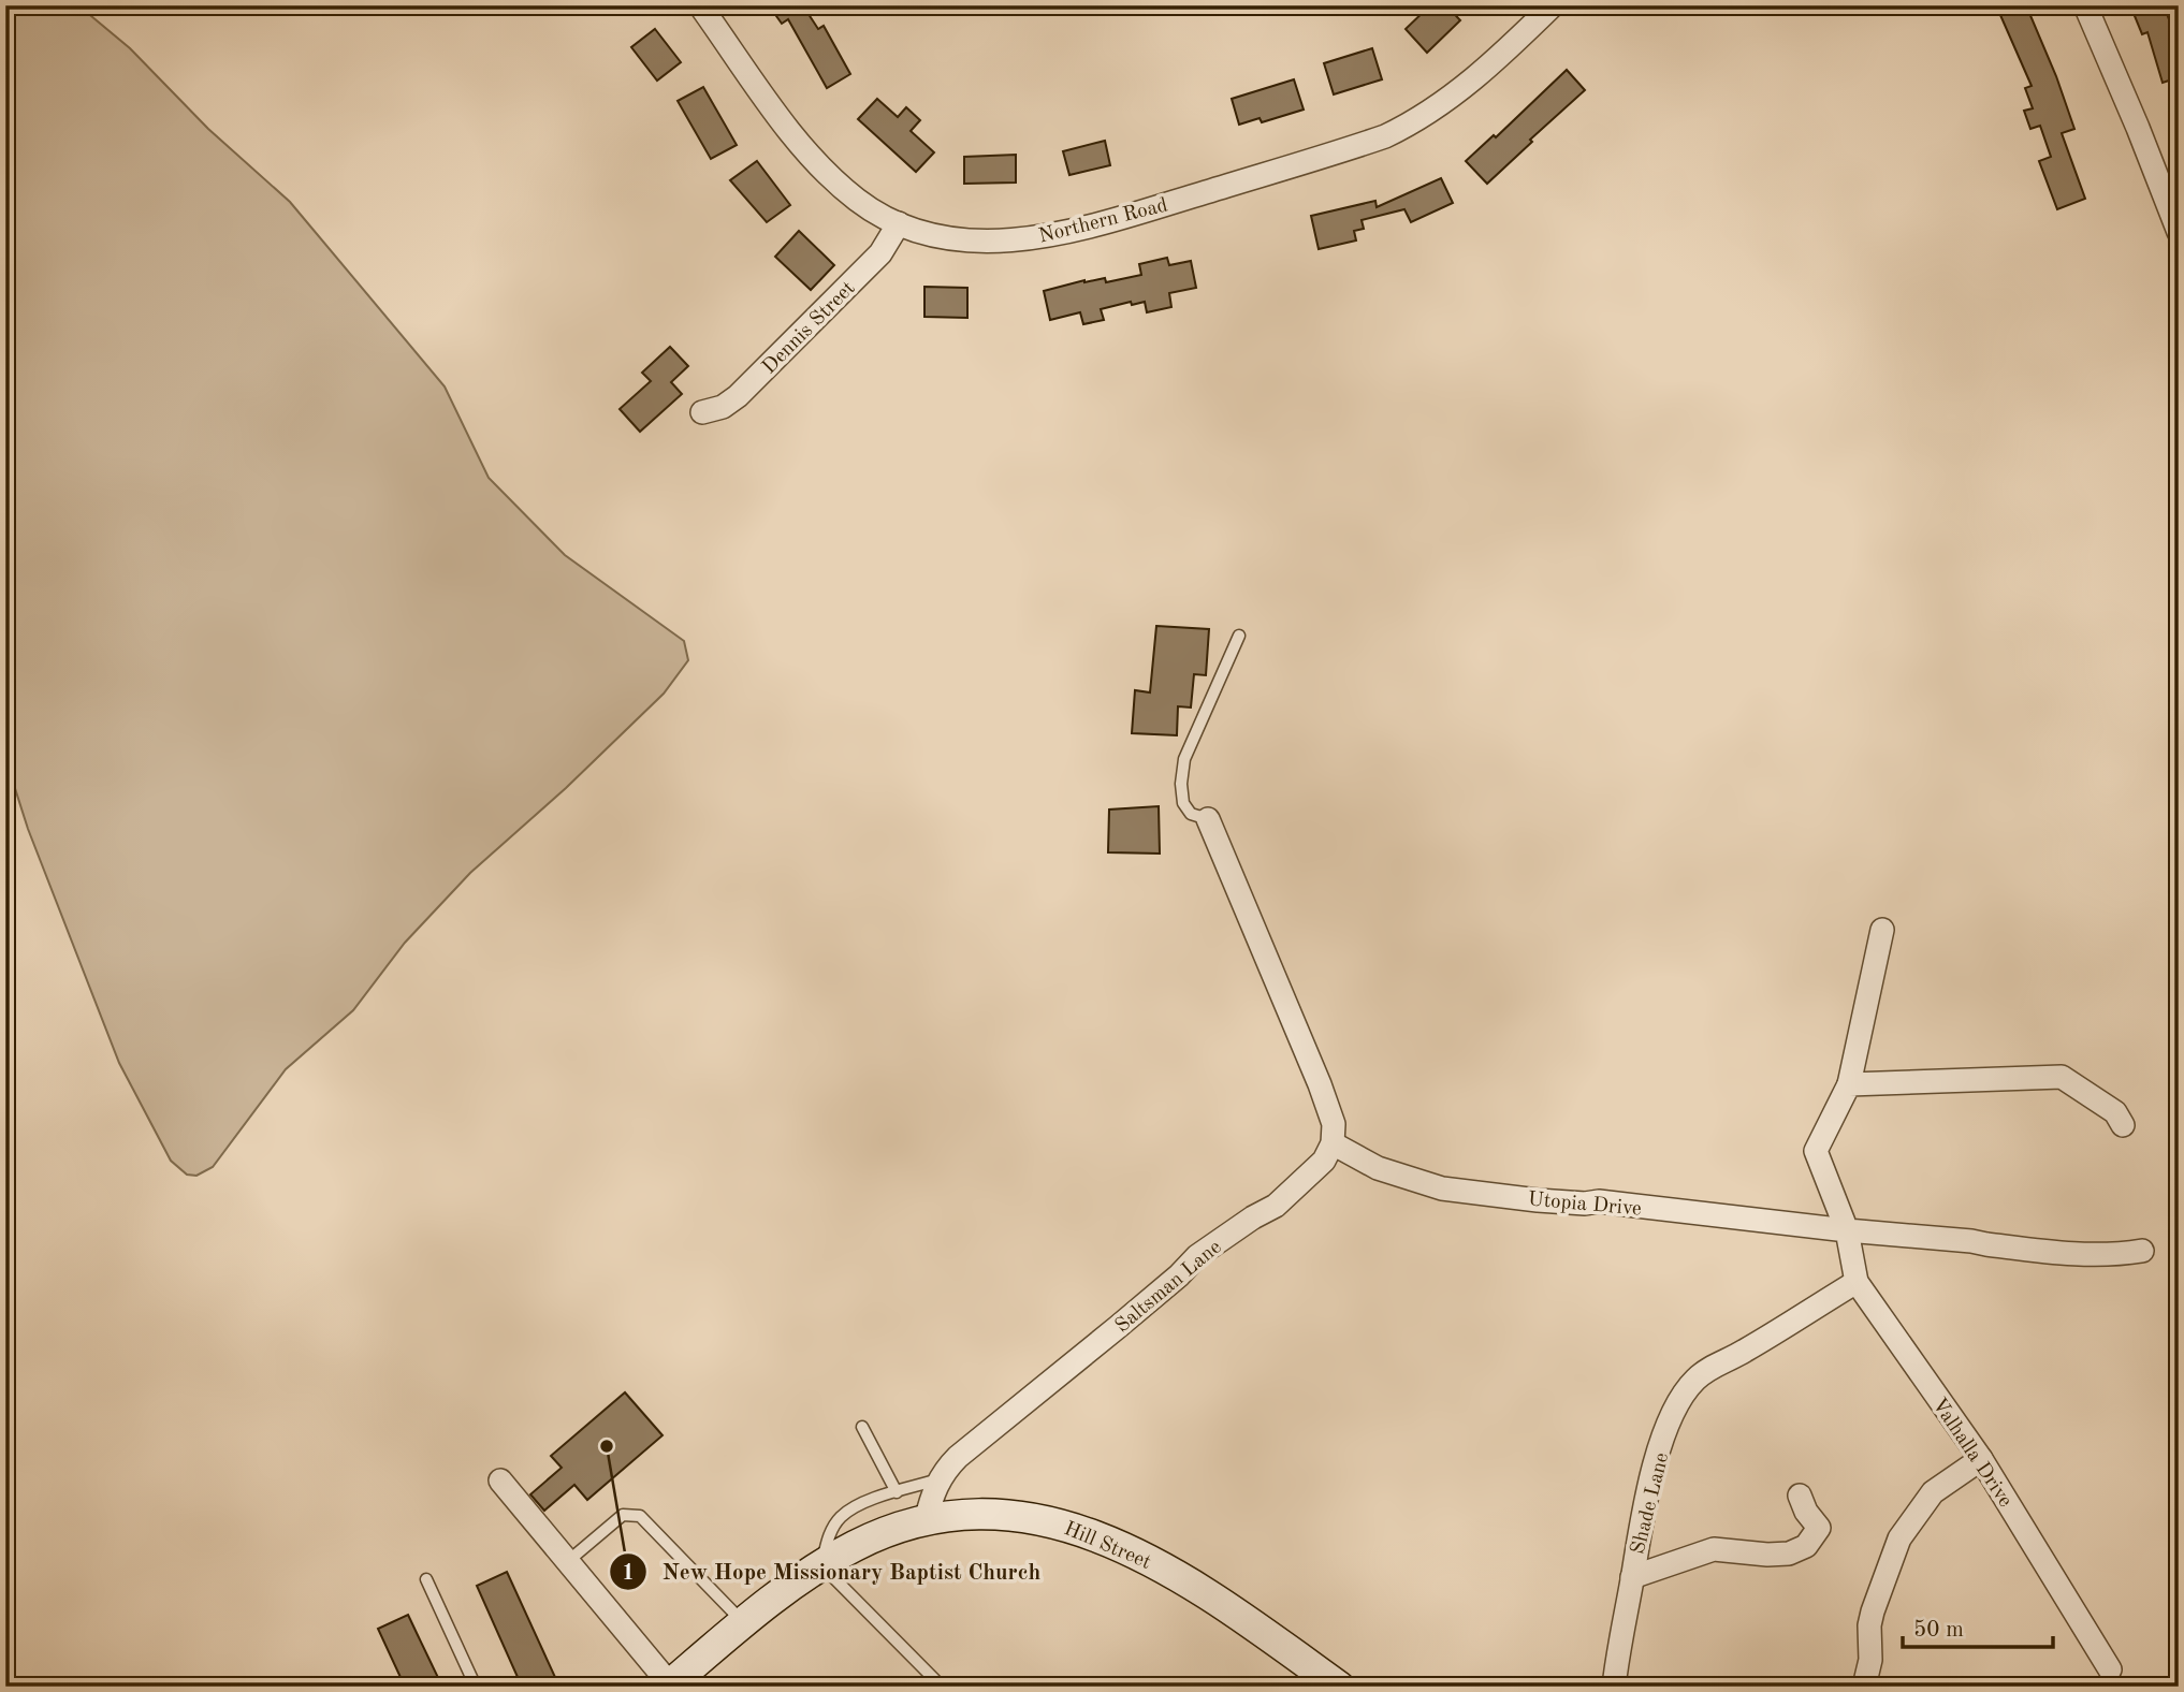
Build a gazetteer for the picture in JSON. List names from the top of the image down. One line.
{"streets":{"street":["Northern Road","Dennis Street","Utopia Drive","Saltsman Lane","Valhalla Drive","Shade Lane","Hill Street"]},"crossings":[["Northern Road","Dennis Street"],["Utopia Drive","Saltsman Lane"],["Utopia Drive","Valhalla Drive"],["Saltsman Lane","Hill Street"],["Valhalla Drive","Shade Lane"]],"places":["New Hope Missionary Baptist Church"],"scale_bar":"50 m"}
